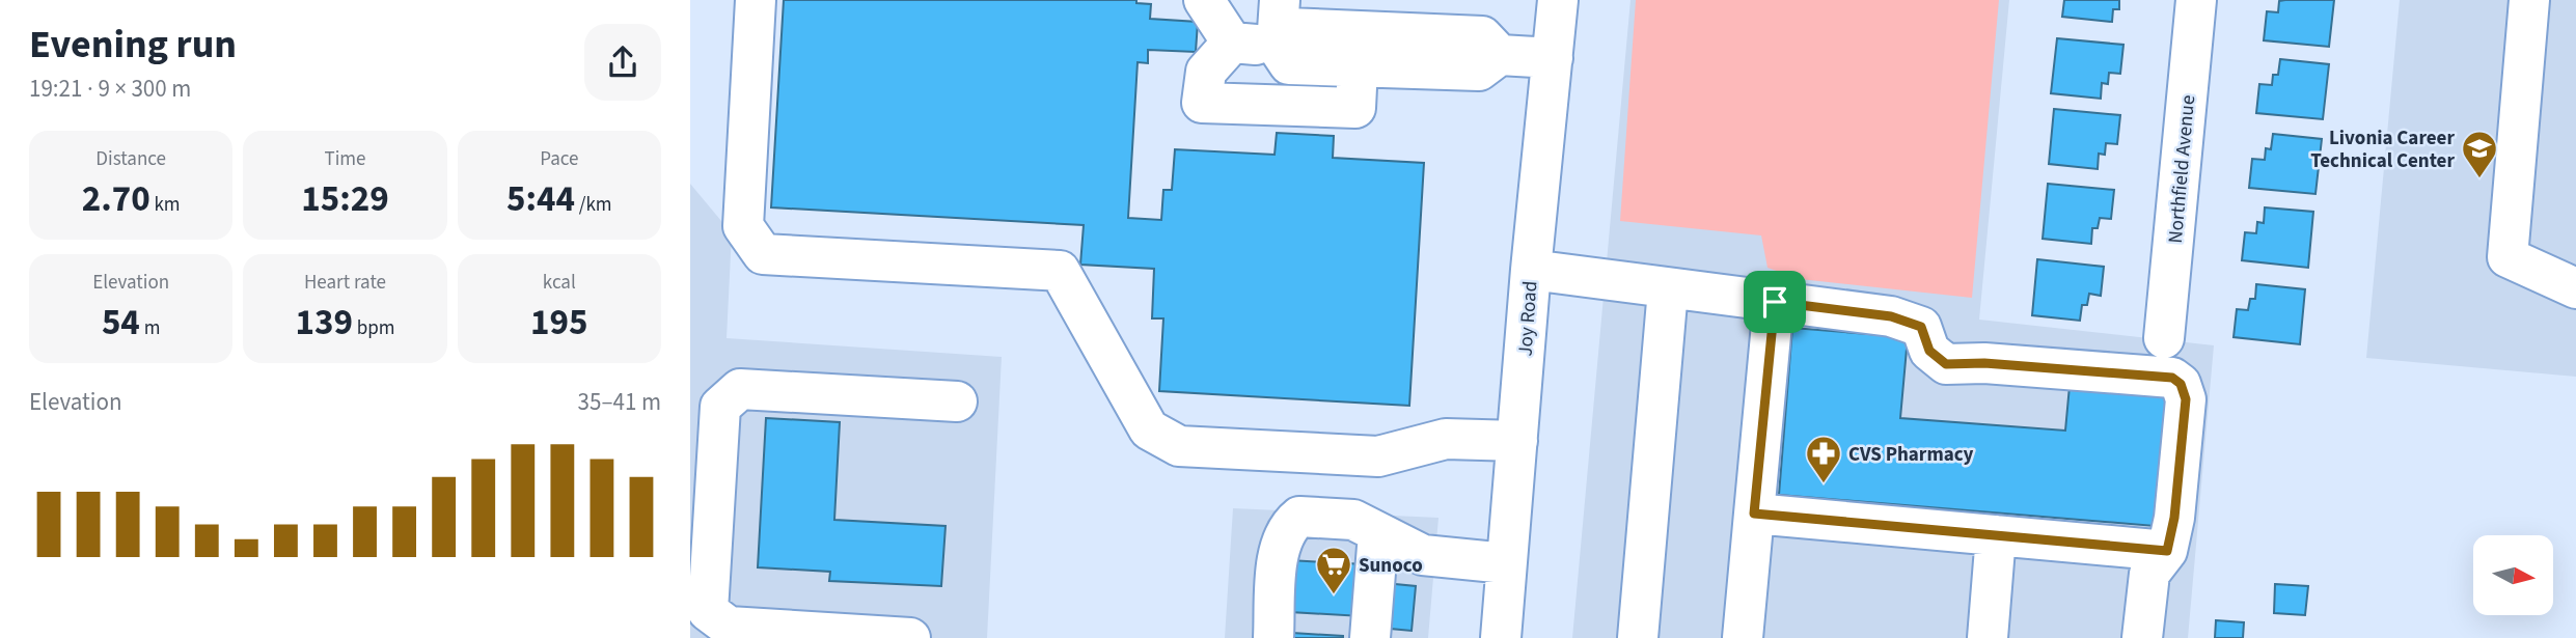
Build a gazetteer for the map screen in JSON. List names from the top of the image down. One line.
{"streets":{"street":["Northfield Avenue","Joy Road"]},"places":{"school or university":["Livonia Career Technical Center"],"pharmacy":["CVS Pharmacy"],"supermarket":["Sunoco"]},"north":"right","page":{"heading":["Evening run","19:21 · 9 × 300 m"],"stats":[["Distance","2.70 km"],["Time","15:29"],["Pace","5:44 /km"],["Elevation","54 m"],["Heart rate","139 bpm"],["kcal","195"]],"chart":["Elevation","35–41 m"]}}
